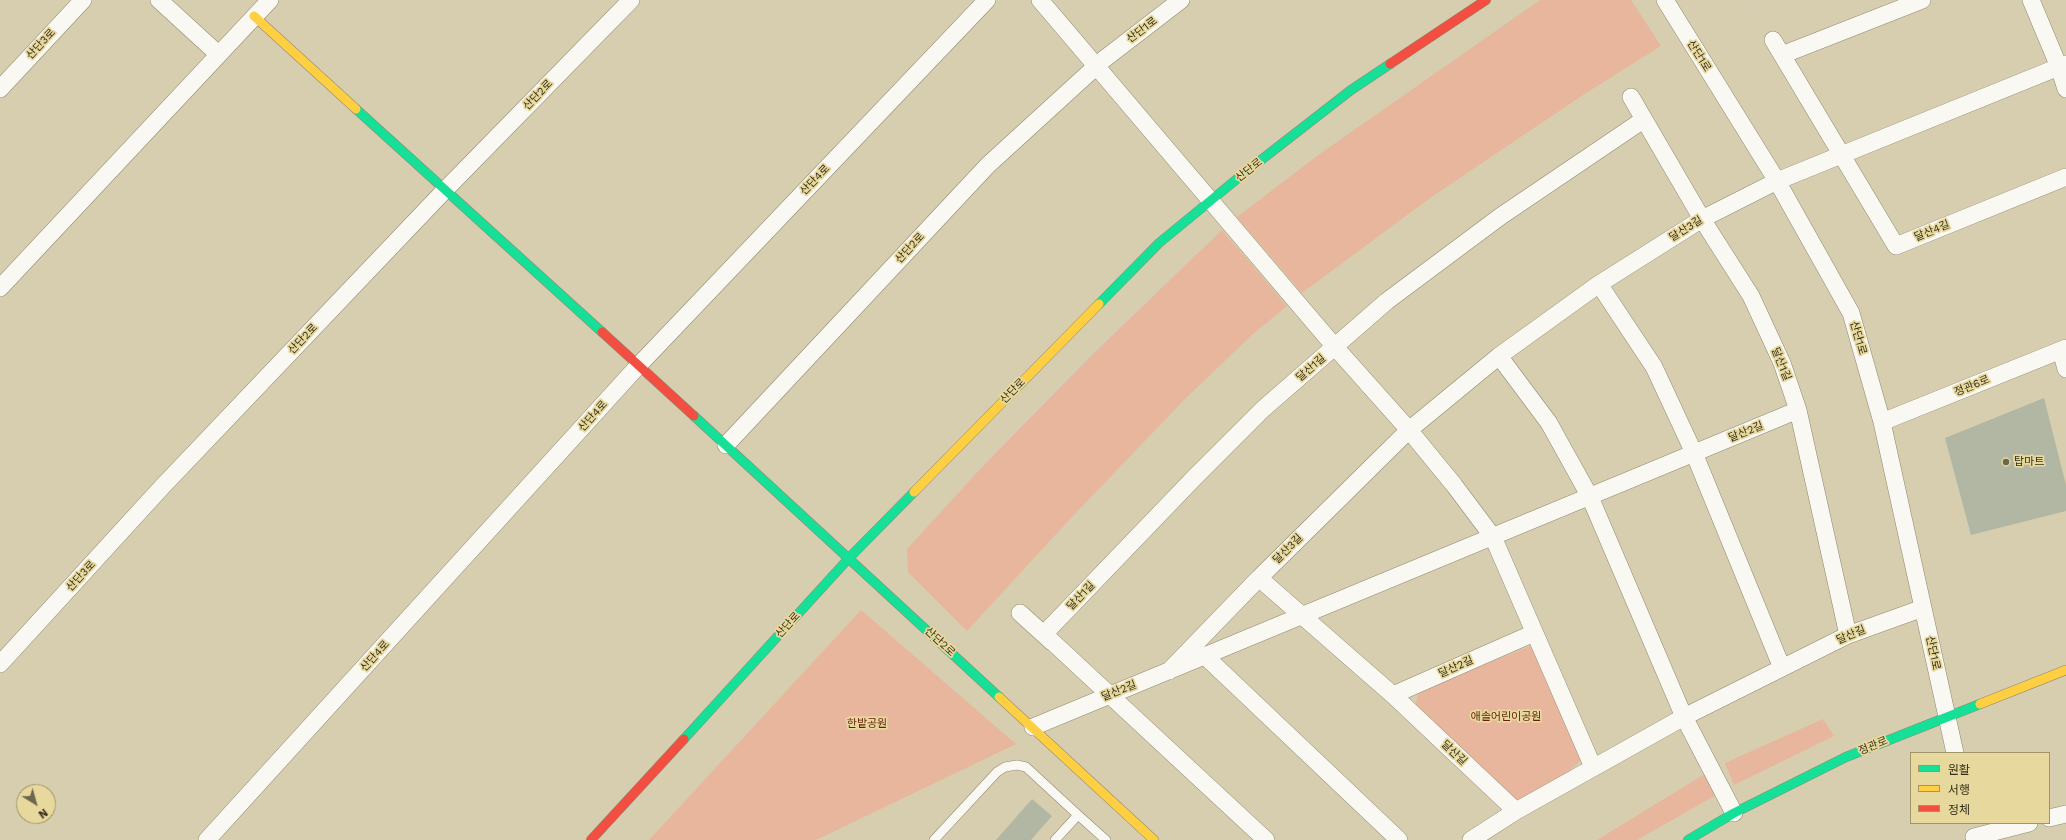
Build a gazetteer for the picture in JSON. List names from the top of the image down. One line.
{"streets":{"street":["산단1로","산단3로","산단2로","산단로","산단4로","달산3길","달산4길","달산1길","정관6로","달산2길","달산길","정관로"]},"crossings":[["산단1로","산단2로"],["산단1로","달산3길"],["산단1로","정관6로"],["산단1로","달산길"],["산단1로","정관로"],["산단3로","산단2로"],["산단2로","산단로"],["산단2로","산단4로"],["산단2로","달산2길"],["달산3길","달산4길"],["달산3길","달산1길"],["달산3길","달산2길"],["달산1길","달산2길"],["달산1길","달산길"],["달산2길","달산길"]],"parks":["애솔어린이공원","한밭공원"],"places":["탑마트"],"legend":["원활","서행","정체"],"north":"bottom right"}
